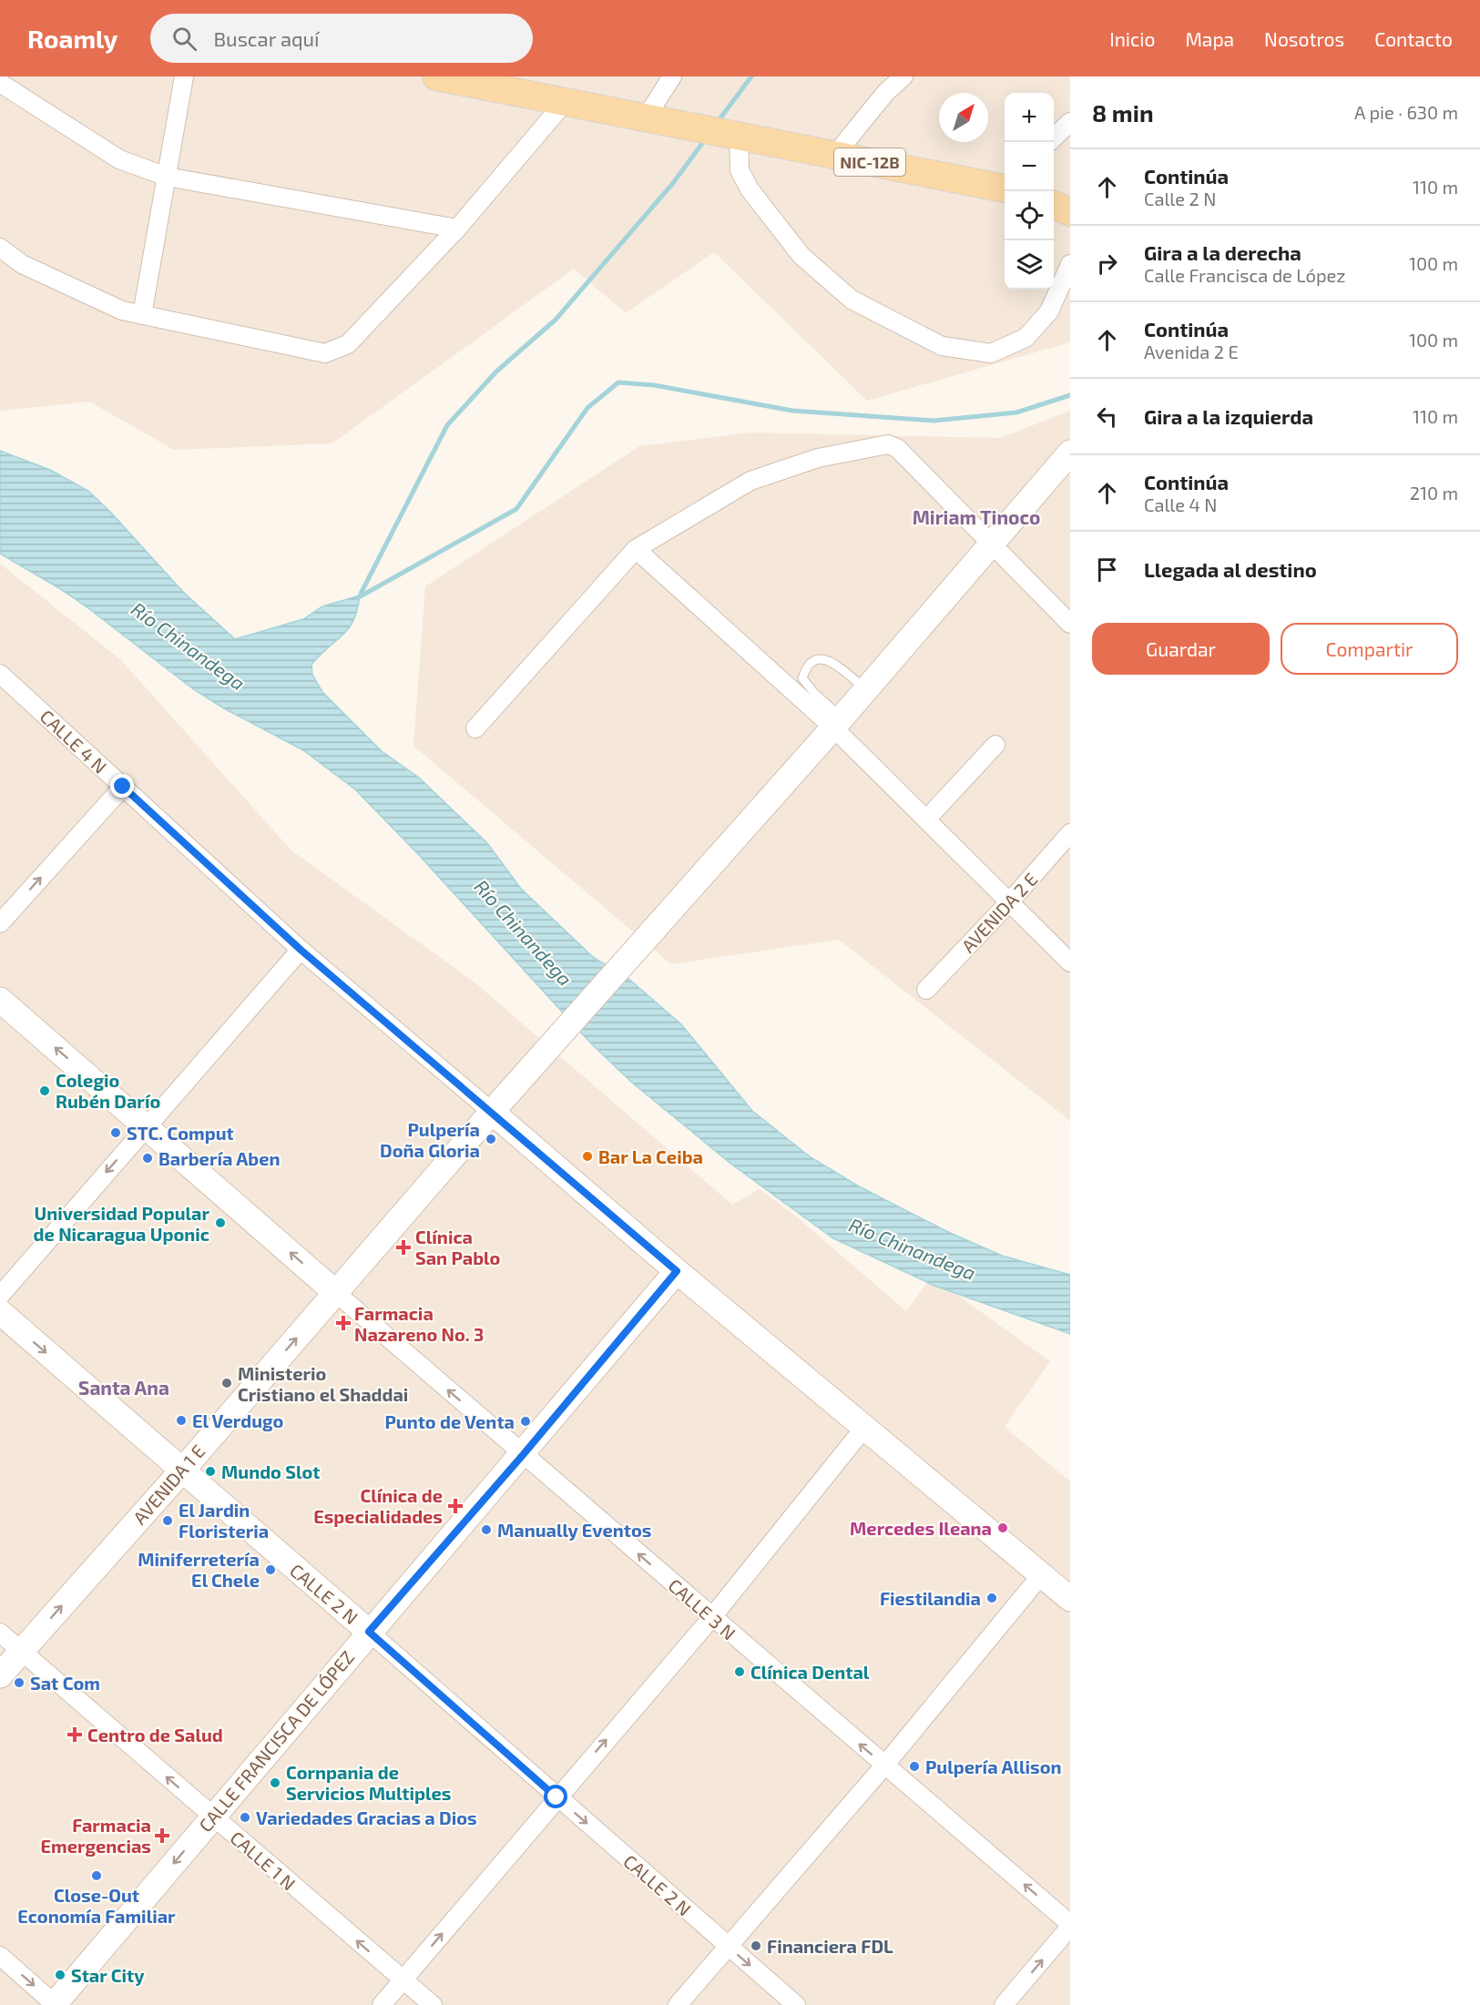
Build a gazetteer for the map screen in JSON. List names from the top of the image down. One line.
{"streets":{"main road":["NIC-12B"],"street":["CALLE 4 N","AVENIDA 2 E","AVENIDA 1 E","CALLE 2 N","CALLE 3 N","CALLE FRANCISCA DE LÓPEZ","CALLE 1 N"]},"crossings":[["CALLE 4 N","AVENIDA 1 E"],["AVENIDA 1 E","CALLE 2 N"],["AVENIDA 1 E","CALLE 3 N"],["AVENIDA 1 E","CALLE 1 N"],["CALLE 2 N","CALLE FRANCISCA DE LÓPEZ"],["CALLE 3 N","CALLE FRANCISCA DE LÓPEZ"],["CALLE FRANCISCA DE LÓPEZ","CALLE 1 N"]],"one_way":["CALLE 2 N","CALLE 3 N","CALLE 1 N"],"districts":["Miriam Tinoco","Santa Ana"],"water":["Río Chinandega"],"places":{"other":["Colegio Rubén Darío","STC. Comput","Pulpería Doña Gloria","Bar La Ceiba","Barbería Aben","Universidad Popular de Nicaragua Uponic","Ministerio Cristiano el Shaddai","El Verdugo","Punto de Venta","Mundo Slot","El Jardin Floristeria","Mercedes Ileana","Manually Eventos","Miniferretería El Chele","Fiestilandia","Clínica Dental","Sat Com","Pulpería Allison","Cornpania de Servicios Multiples","Variedades Gracias a Dios","Close-Out Economía Familiar","Financiera FDL","Star City"],"health":["Clínica San Pablo","Farmacia Nazareno No. 3","Clínica de Especialidades","Centro de Salud","Farmacia Emergencias"]},"north":"top right","page":{"header":"Roamly","search":"Buscar aquí","nav":["Inicio","Mapa","Nosotros","Contacto"],"heading":["8 min","A pie · 630 m"],"map_buttons":["+","−"],"list":[["Continúa","Calle 2 N","110 m"],["Gira a la derecha","Calle Francisca de López","100 m"],["Continúa","Avenida 2 E","100 m"],["Gira a la izquierda","110 m"],["Continúa","Calle 4 N","210 m"],"Llegada al destino"],"buttons":["Guardar","Compartir"]}}
